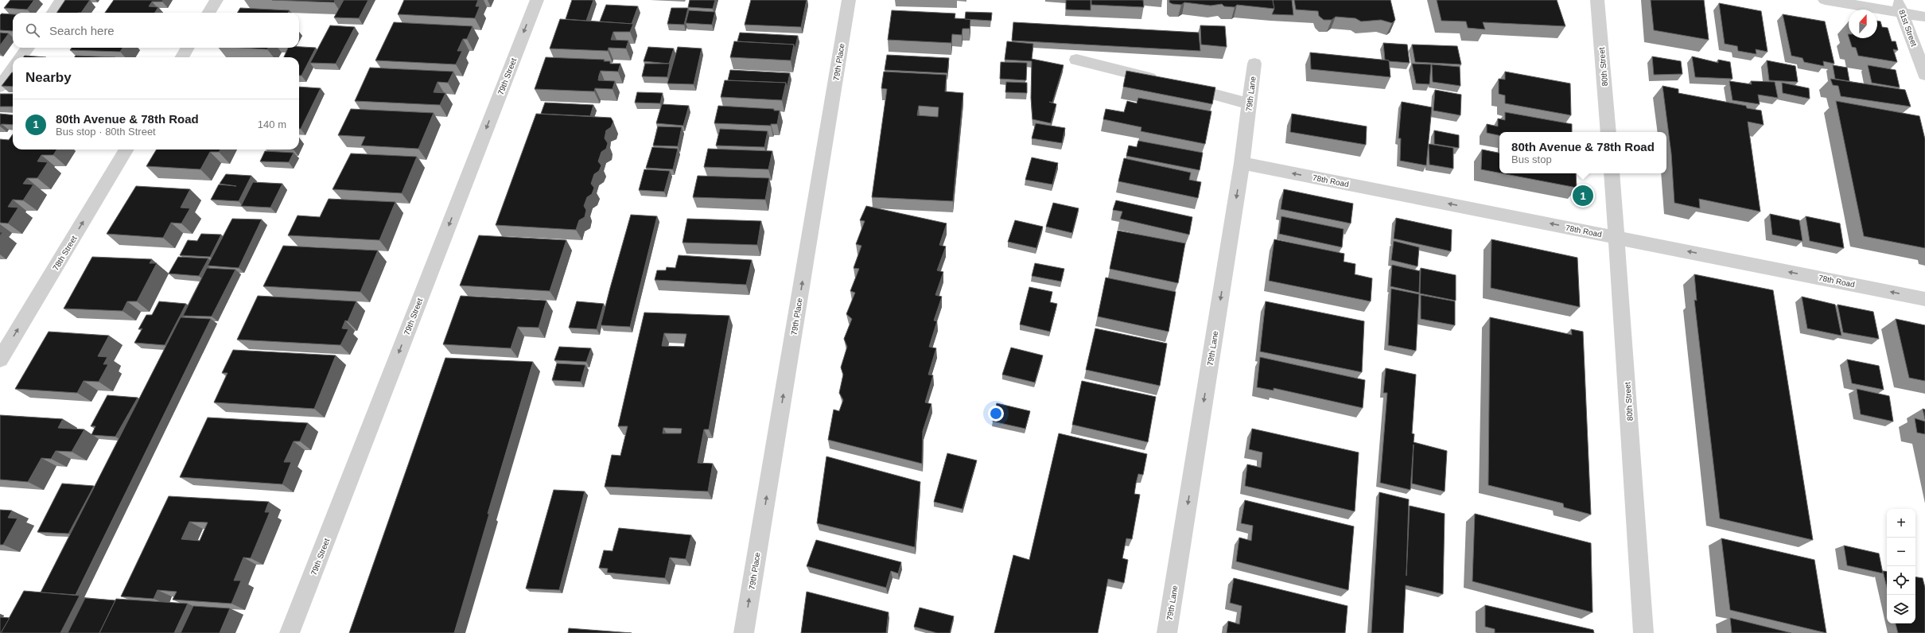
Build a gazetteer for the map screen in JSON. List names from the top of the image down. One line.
{"streets":{"street":["81st Street","79th Place","80th Street","79th Street","79th Lane","78th Road","78th Street"]},"crossings":[["80th Street","78th Road"],["79th Lane","78th Road"]],"one_way":["79th Place","79th Street","79th Lane","78th Road","78th Street"],"north":"top","page":{"search":"Search here","heading":"Nearby","list":[{"mark":"1","name":"80th Avenue & 78th Road","note":"Bus stop · 80th Street","value":"140 m"}],"popup":["80th Avenue & 78th Road","Bus stop"],"pins":"1","map_buttons":["+","−"]}}
